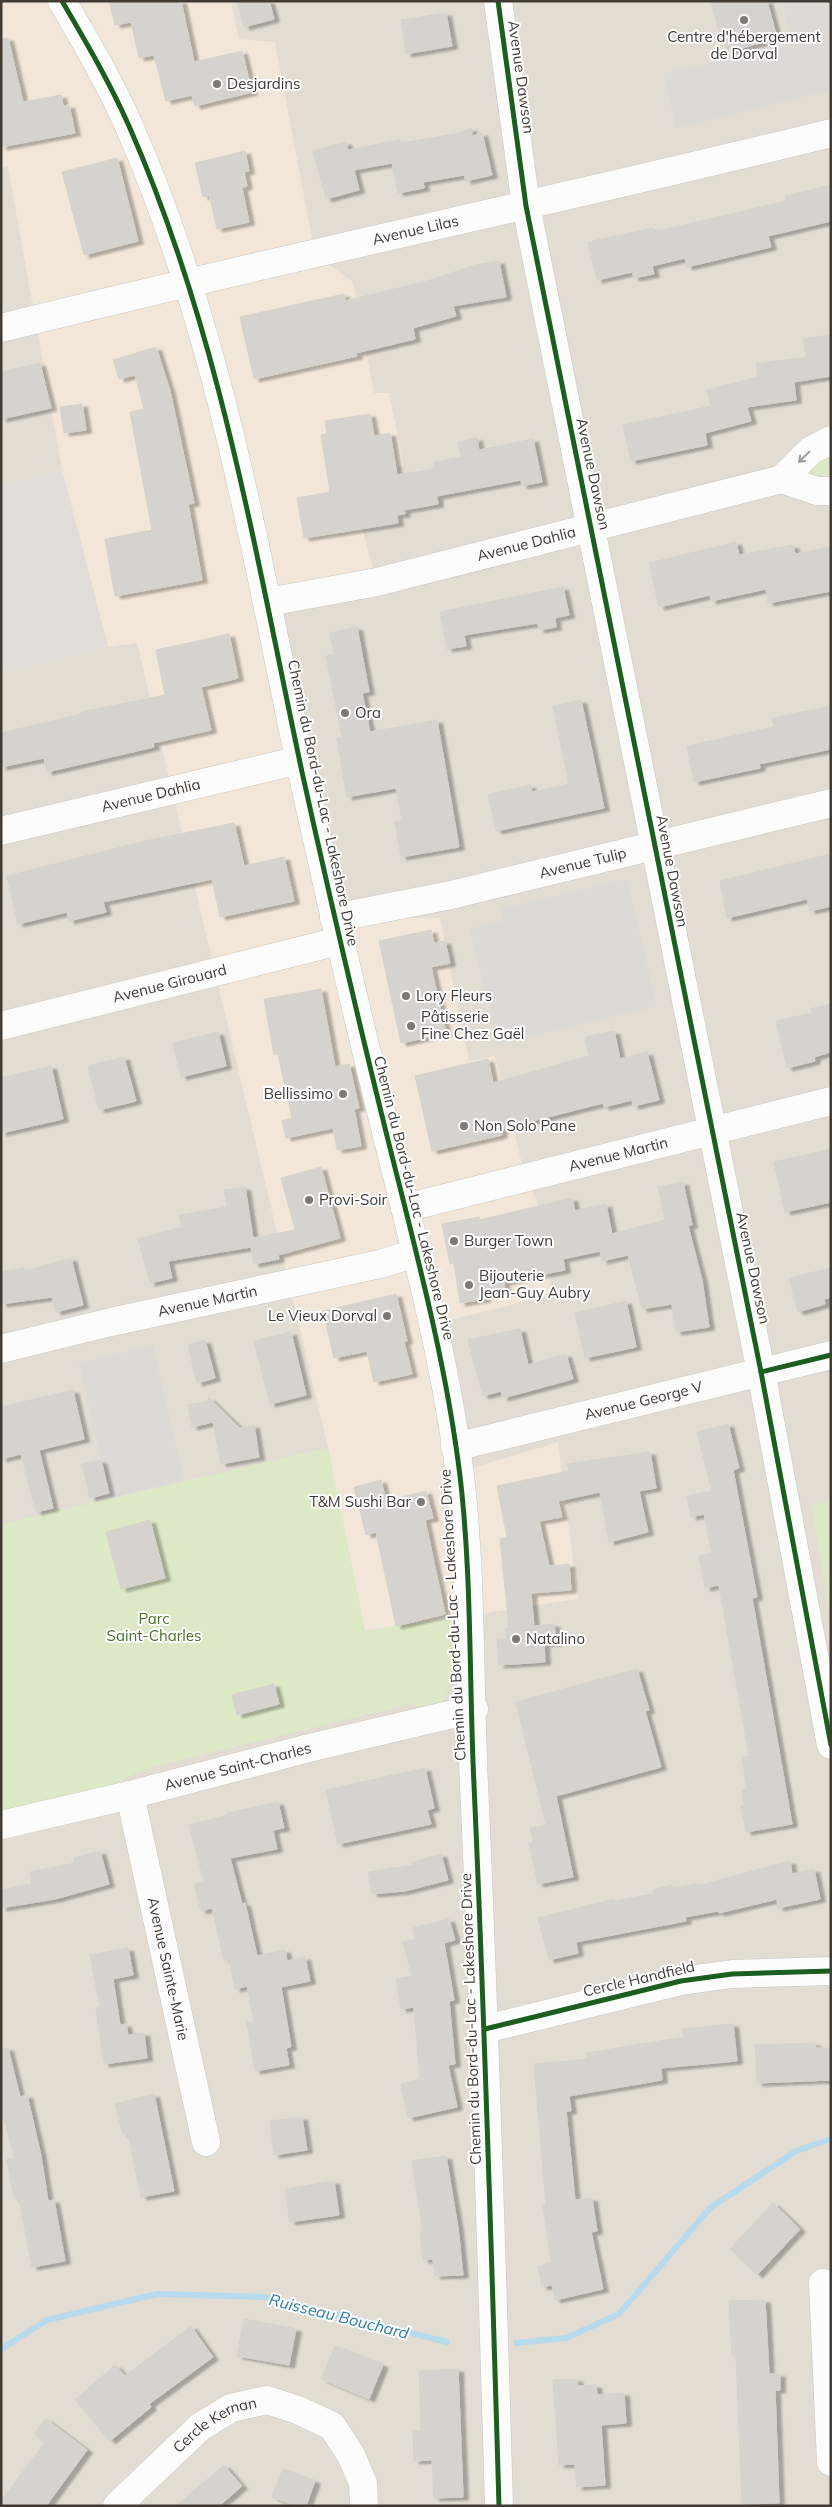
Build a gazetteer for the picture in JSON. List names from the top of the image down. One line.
{"streets":{"street":["Avenue Dawson","Avenue Lilas","Avenue Dahlia","Chemin du Bord-du-Lac - Lakeshore Drive","Avenue Tulip","Avenue Girouard","Avenue Martin","Avenue George V","Avenue Saint-Charles","Avenue Sainte-Marie","Cercle Handfield","Cercle Kernan"]},"crossings":[["Avenue Dawson","Avenue Lilas"],["Avenue Dawson","Avenue Dahlia"],["Avenue Dawson","Avenue Tulip"],["Avenue Dawson","Avenue Martin"],["Avenue Dawson","Avenue George V"],["Avenue Lilas","Chemin du Bord-du-Lac - Lakeshore Drive"],["Avenue Dahlia","Chemin du Bord-du-Lac - Lakeshore Drive"],["Chemin du Bord-du-Lac - Lakeshore Drive","Avenue Tulip"],["Chemin du Bord-du-Lac - Lakeshore Drive","Avenue Girouard"],["Chemin du Bord-du-Lac - Lakeshore Drive","Avenue Martin"],["Chemin du Bord-du-Lac - Lakeshore Drive","Avenue George V"],["Chemin du Bord-du-Lac - Lakeshore Drive","Avenue Saint-Charles"],["Chemin du Bord-du-Lac - Lakeshore Drive","Cercle Handfield"],["Avenue Tulip","Avenue Girouard"],["Avenue Saint-Charles","Avenue Sainte-Marie"]],"water":["Ruisseau Bouchard"],"parks":["Parc Saint-Charles"],"places":["Centre d'hébergement de Dorval","Desjardins","Ora","Lory Fleurs","Pâtisserie Fine Chez Gaël","Bellissimo","Non Solo Pane","Provi-Soir","Burger Town","Bijouterie Jean-Guy Aubry","Le Vieux Dorval","T&M Sushi Bar","Natalino"]}
